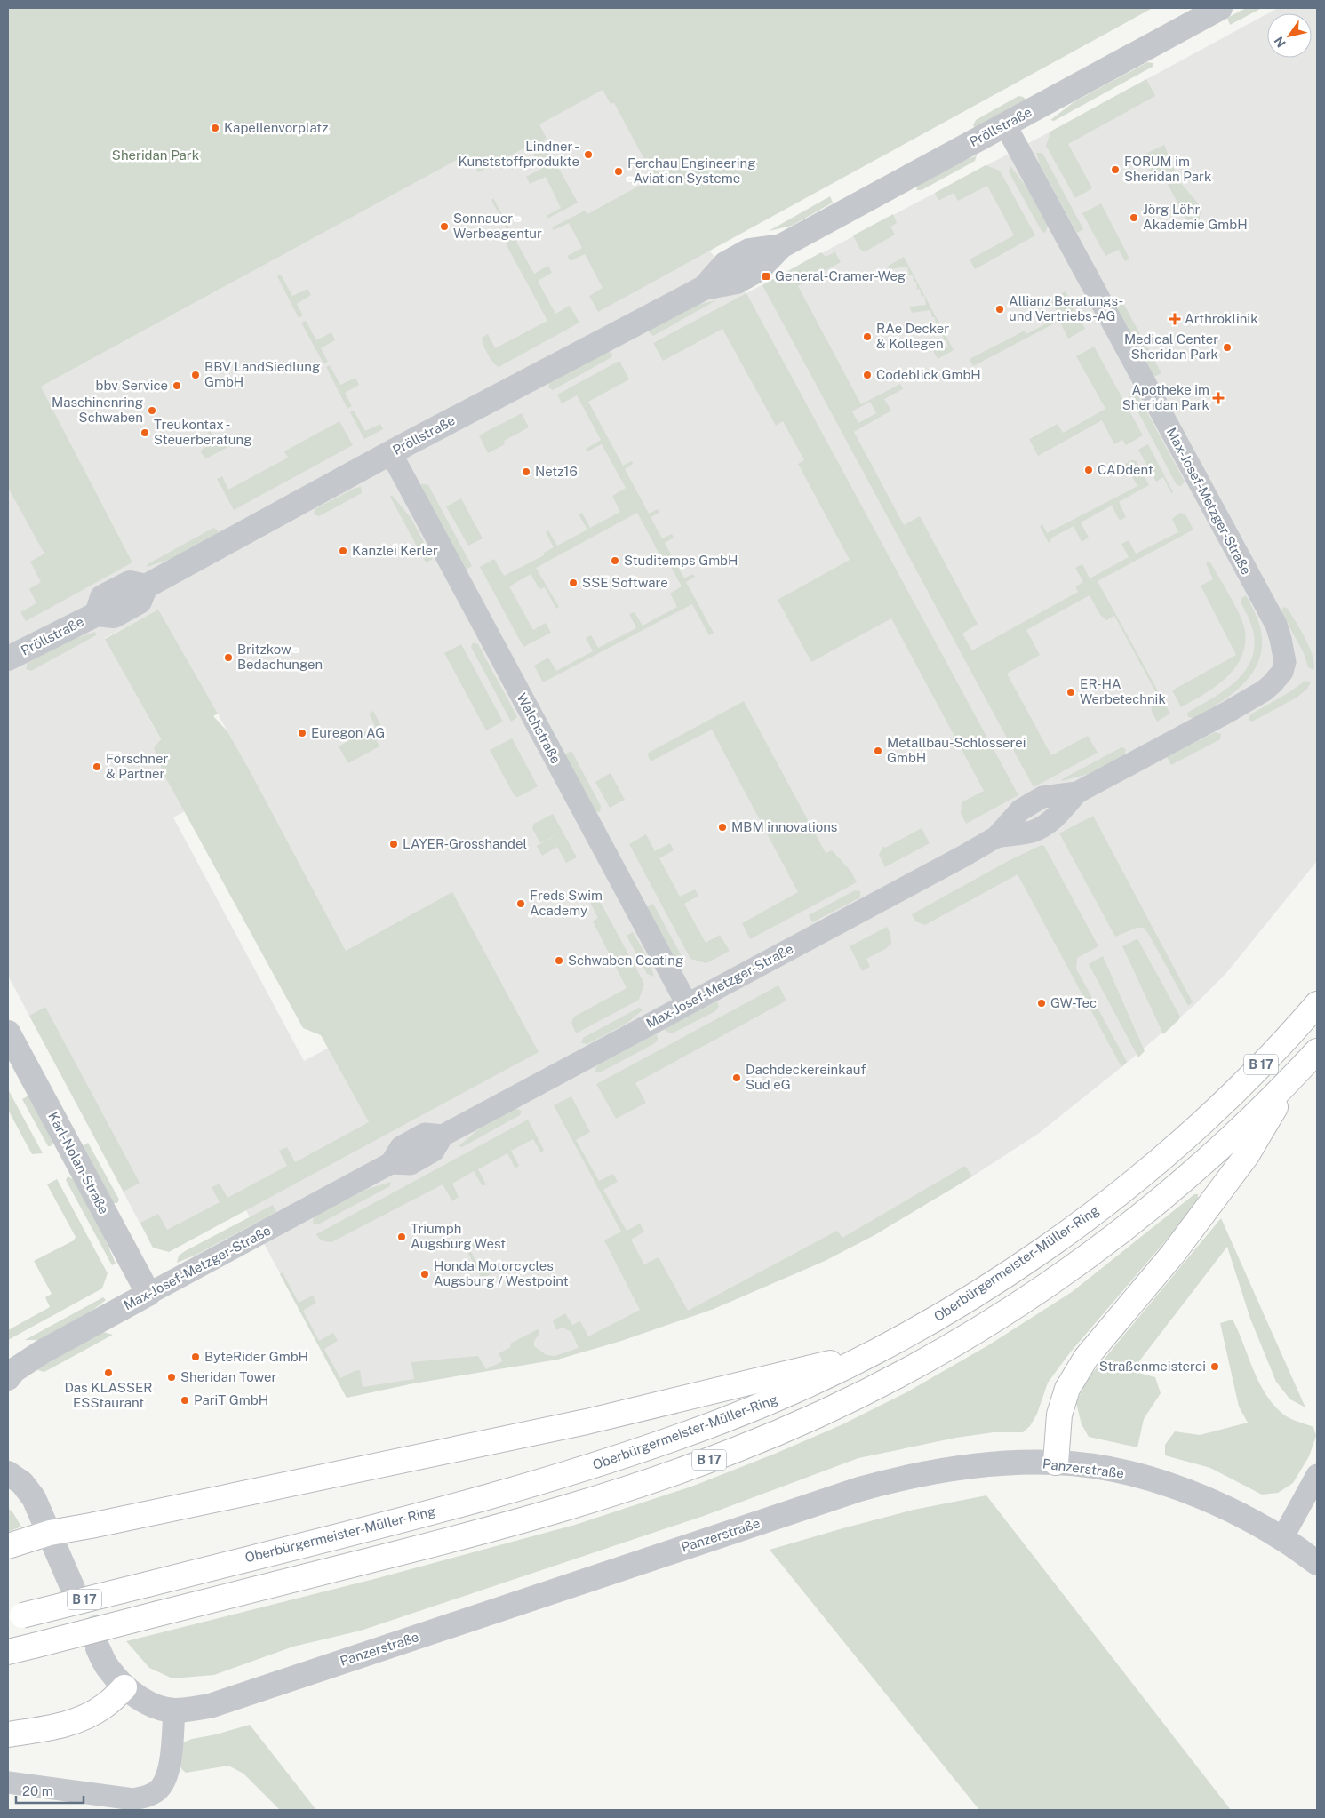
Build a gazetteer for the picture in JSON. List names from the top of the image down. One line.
{"streets":{"highway":["B 17","Oberbürgermeister-Müller-Ring"],"street":["Pröllstraße","Max-Josef-Metzger-Straße","Walchstraße","Karl-Nolan-Straße","Panzerstraße"]},"crossings":[["Pröllstraße","Max-Josef-Metzger-Straße"],["Pröllstraße","Walchstraße"],["Max-Josef-Metzger-Straße","Walchstraße"],["Max-Josef-Metzger-Straße","Karl-Nolan-Straße"]],"parks":["Sheridan Park"],"places":{"other":["Kapellenvorplatz","Lindner - Kunststoffprodukte","FORUM im Sheridan Park","Ferchau Engineering - Aviation Systeme","Jörg Löhr Akademie GmbH","Sonnauer - Werbeagentur","Allianz Beratungs- und Vertriebs-AG","RAe Decker & Kollegen","Medical Center Sheridan Park","BBV LandSiedlung GmbH","Codeblick GmbH","bbv Service","Maschinenring Schwaben","Treukontax - Steuerberatung","CADdent","Netz16","Kanzlei Kerler","Studitemps GmbH","SSE Software","Britzkow - Bedachungen","ER-HA Werbetechnik","Euregon AG","Metallbau-Schlosserei GmbH","Förschner & Partner","MBM innovations","LAYER-Grosshandel","Freds Swim Academy","Schwaben Coating","GW-Tec","Dachdeckereinkauf Süd eG","Triumph Augsburg West","Honda Motorcycles Augsburg / Westpoint","ByteRider GmbH","Straßenmeisterei","Das KLASSER ESStaurant","Sheridan Tower","PariT GmbH"],"transit":["General-Cramer-Weg"],"health":["Arthroklinik","Apotheke im Sheridan Park"]},"scale_bar":"20 m","north":"bottom left"}
